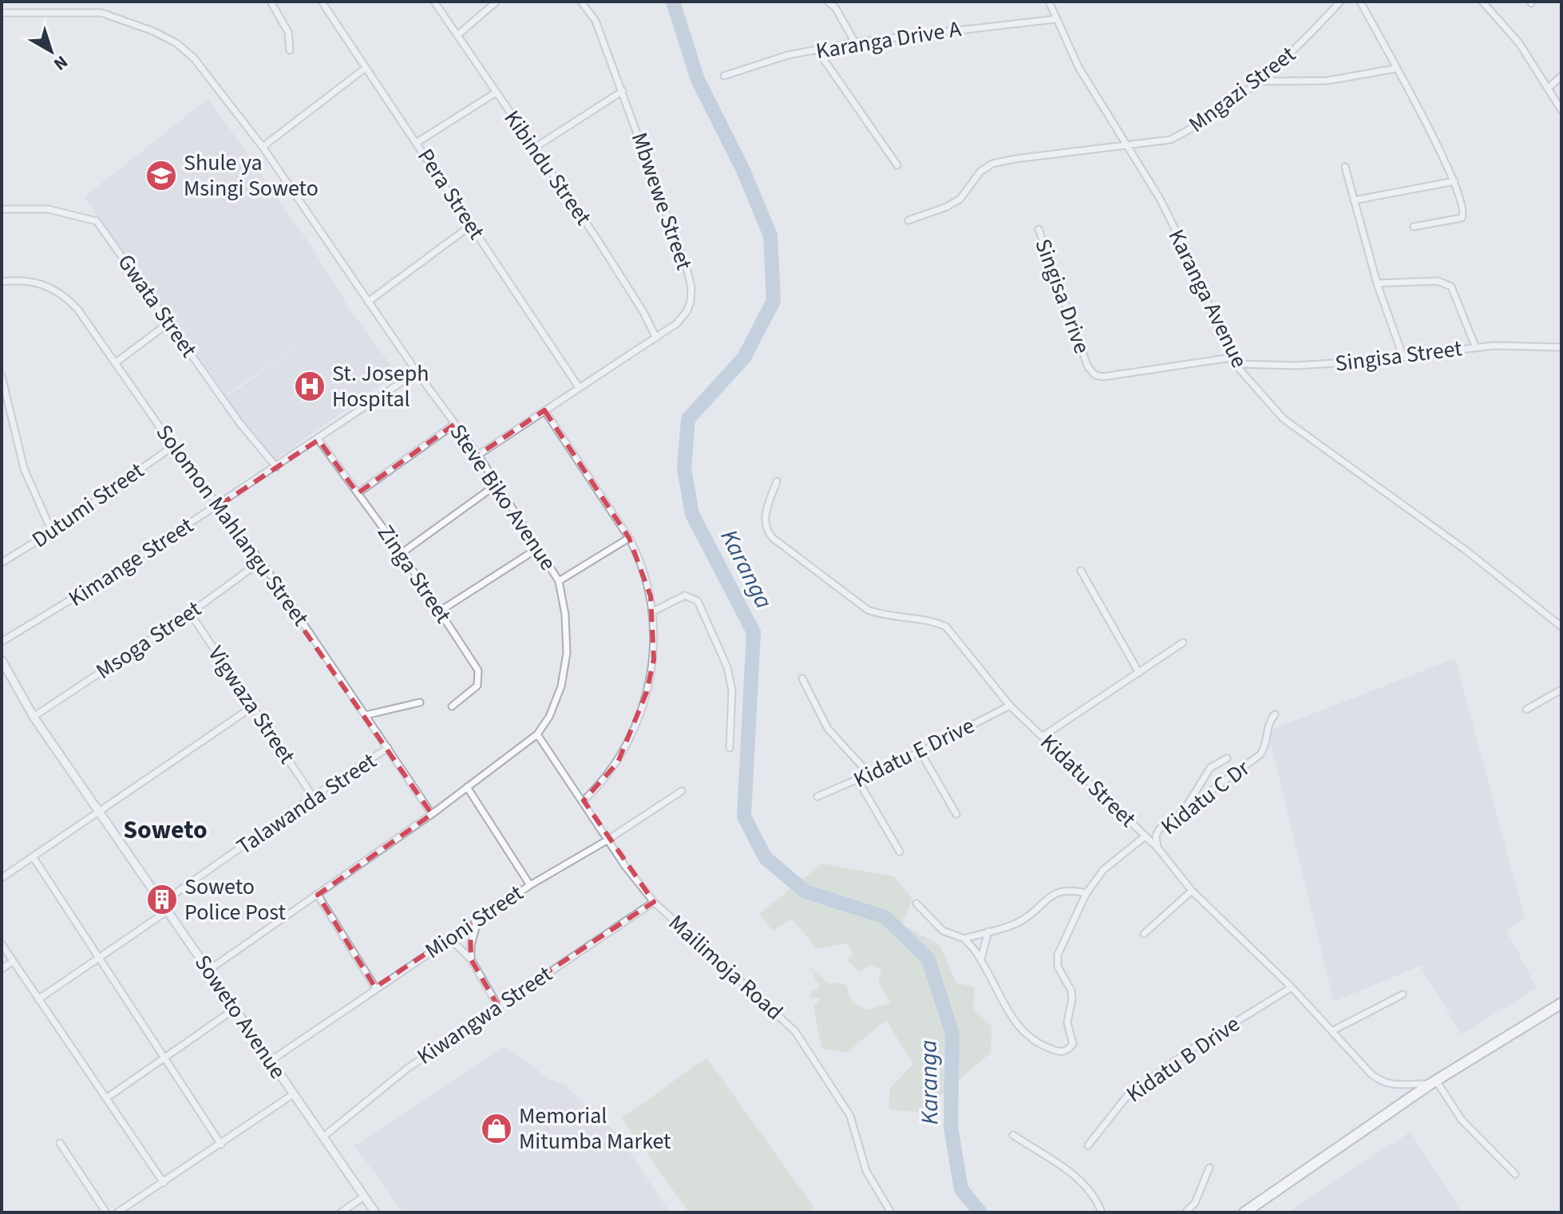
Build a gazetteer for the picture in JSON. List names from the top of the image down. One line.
{"streets":{"street":["Karanga Drive A","Mngazi Street","Kibindu Street","Pera Street","Mbwewe Street","Singisa Drive","Karanga Avenue","Gwata Street","Singisa Street","Steve Biko Avenue","Dutumi Street","Solomon Mahlangu Street","Kimange Street","Zinga Street","Msoga Street","Vigwaza Street","Kidatu E Drive","Kidatu Street","Kidatu C Dr","Talawanda Street","Mioni Street","Mailimoja Road","Kiwangwa Street","Soweto Avenue","Kidatu B Drive"]},"crossings":[["Karanga Drive A","Karanga Avenue"],["Mngazi Street","Karanga Avenue"],["Kibindu Street","Mbwewe Street"],["Pera Street","Mbwewe Street"],["Mbwewe Street","Steve Biko Avenue"],["Singisa Drive","Karanga Avenue"],["Singisa Drive","Singisa Street"],["Karanga Avenue","Singisa Street"],["Gwata Street","Kimange Street"],["Steve Biko Avenue","Solomon Mahlangu Street"],["Steve Biko Avenue","Kimange Street"],["Steve Biko Avenue","Mailimoja Road"],["Steve Biko Avenue","Soweto Avenue"],["Dutumi Street","Solomon Mahlangu Street"],["Solomon Mahlangu Street","Kimange Street"],["Solomon Mahlangu Street","Msoga Street"],["Solomon Mahlangu Street","Talawanda Street"],["Kimange Street","Zinga Street"],["Msoga Street","Vigwaza Street"],["Msoga Street","Soweto Avenue"],["Vigwaza Street","Talawanda Street"],["Kidatu E Drive","Kidatu Street"],["Kidatu Street","Kidatu C Dr"],["Kidatu Street","Kidatu B Drive"],["Talawanda Street","Soweto Avenue"],["Mioni Street","Mailimoja Road"],["Mioni Street","Soweto Avenue"],["Mailimoja Road","Kiwangwa Street"],["Kiwangwa Street","Soweto Avenue"]],"districts":["Soweto"],"water":["Karanga"],"places":{"school or university":["Shule ya Msingi Soweto"],"hospital":["St. Joseph Hospital"],"building":["Soweto Police Post"],"shop":["Memorial Mitumba Market"]},"north":"bottom right"}
